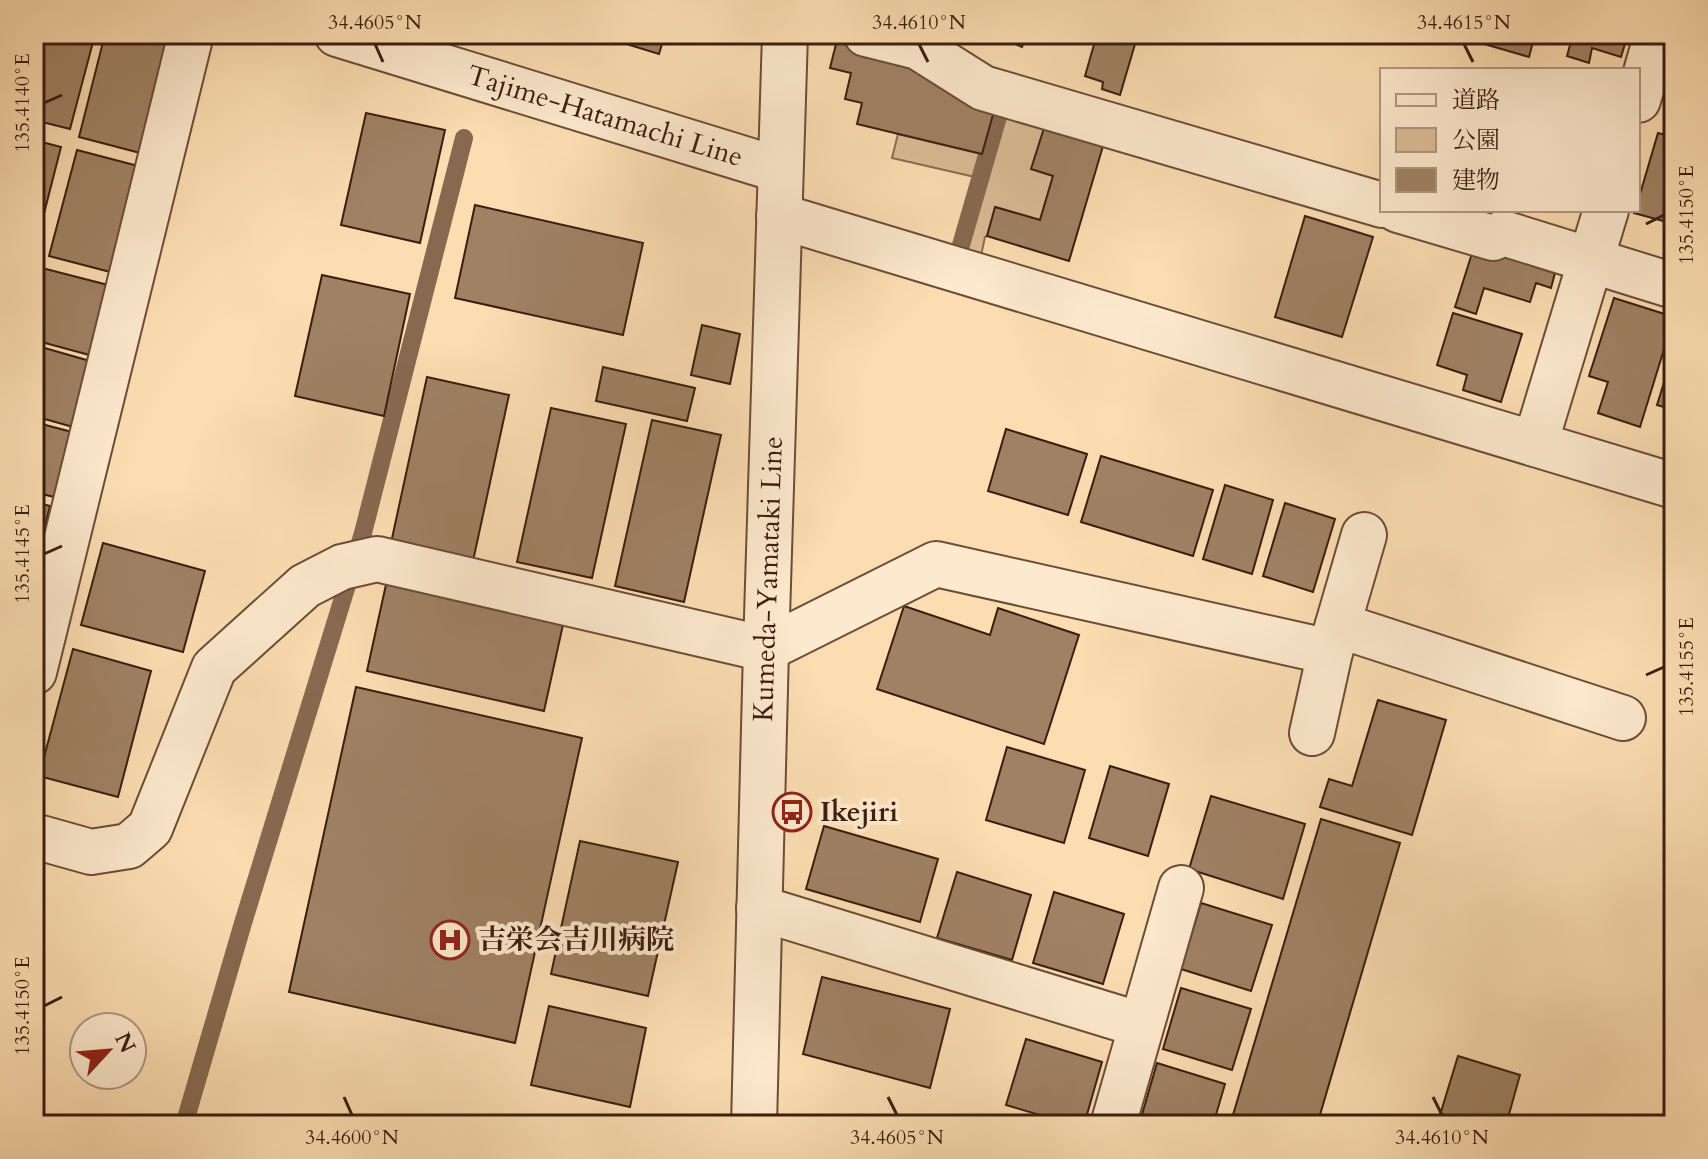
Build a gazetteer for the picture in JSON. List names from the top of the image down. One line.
{"streets":{"street":["Tajime-Hatamachi Line","Kumeda-Yamataki Line"]},"crossings":[["Tajime-Hatamachi Line","Kumeda-Yamataki Line"]],"places":{"bus stop":["Ikejiri"],"hospital":["吉栄会吉川病院"]},"legend":["道路","公園","建物"],"north":"top right","coordinates":["34.4605°N","34.4610°N","34.4615°N","135.4140°E","135.4150°E","135.4145°E","135.4155°E","34.4600°N"]}
